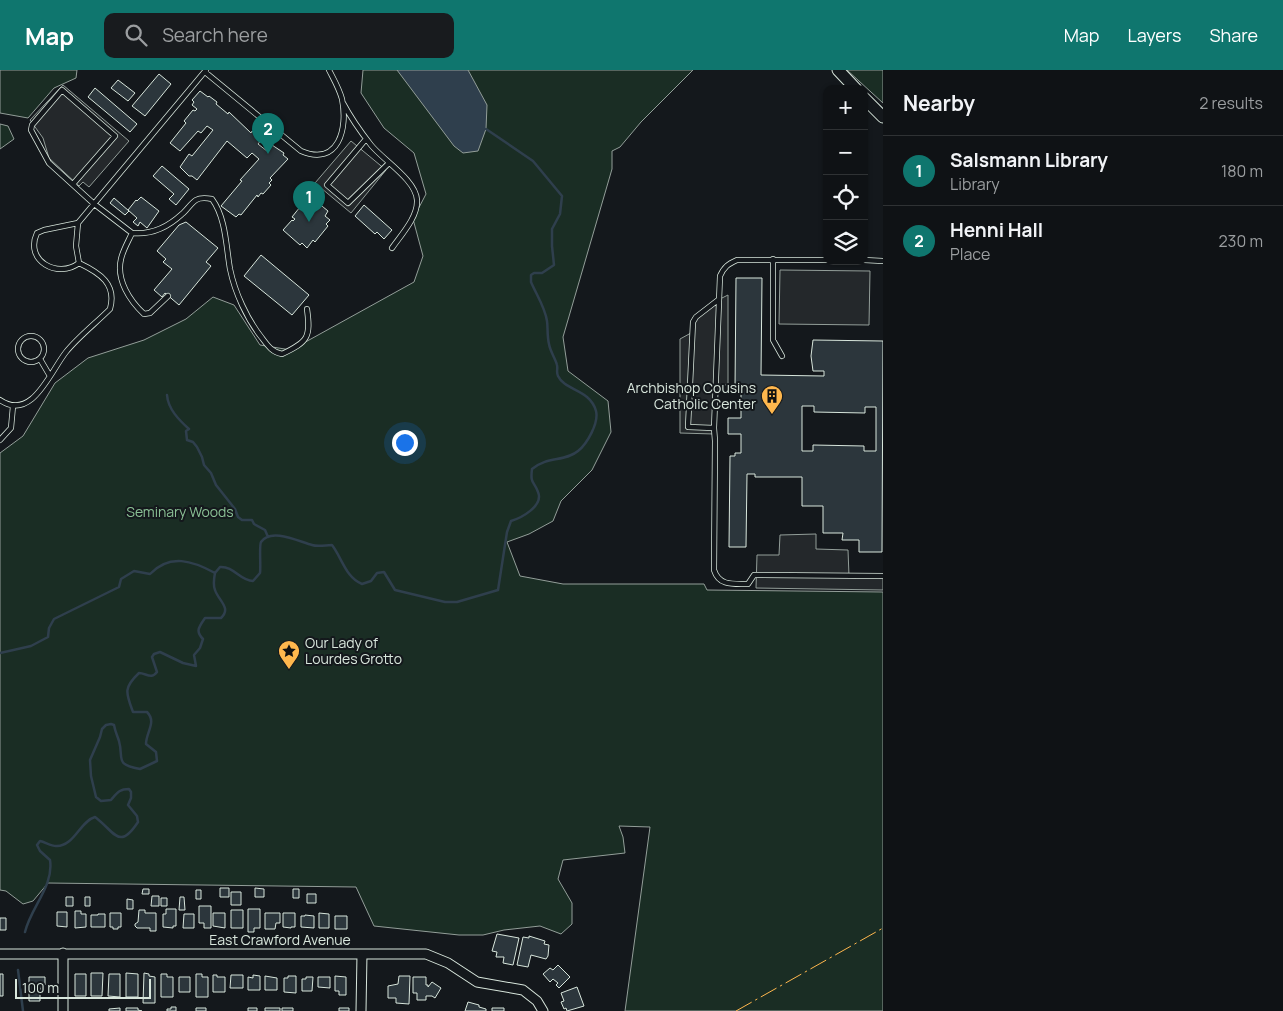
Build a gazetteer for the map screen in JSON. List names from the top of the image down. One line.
{"streets":{"street":["East Crawford Avenue"]},"parks":["Seminary Woods"],"places":{"building":["Archbishop Cousins Catholic Center"],"place":["Our Lady of Lourdes Grotto"]},"scale_bar":"100 m","page":{"header":"Map","search":"Search here","nav":["Map","Layers","Share"],"heading":["Nearby","2 results"],"map_buttons":["+","−"],"pins":["2","1"],"list":[{"mark":"1","name":"Salsmann Library","note":"Library","value":"180 m"},{"mark":"2","name":"Henni Hall","note":"Place","value":"230 m"}],"scale":"100 m"}}
